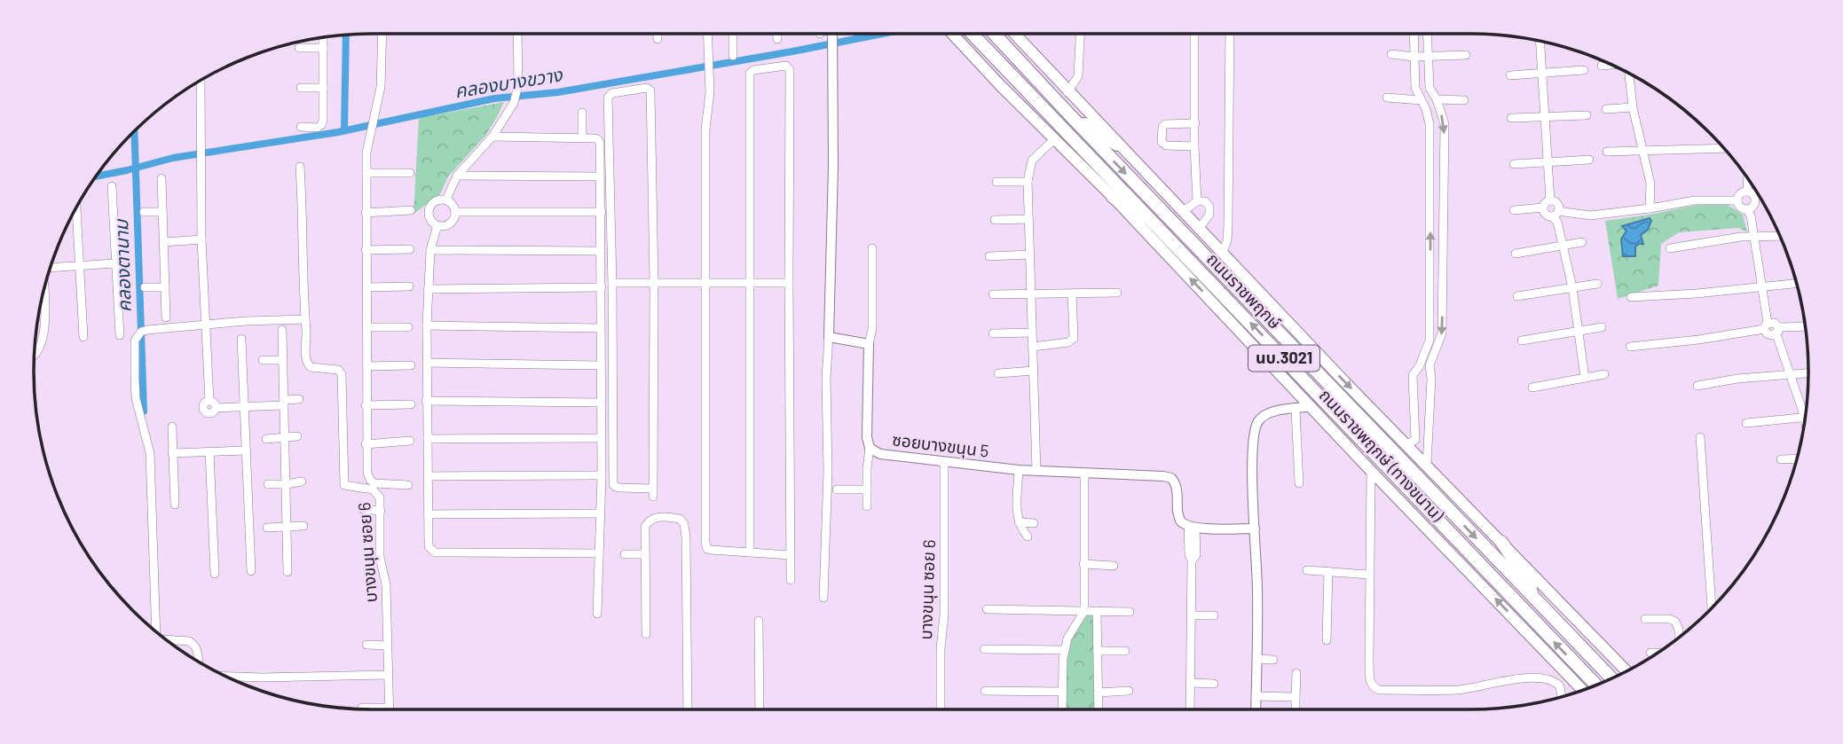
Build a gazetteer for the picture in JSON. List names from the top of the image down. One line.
{"streets":{"main road":["ถนนราชพฤกษ์","นบ.3021","ถนนราชพฤกษ์ (ทางขนาน)"],"street":["ซอยบางขนุน 5","บางขนุน ซอย 6"]},"crossings":[["ซอยบางขนุน 5","บางขนุน ซอย 6"]],"water":["คลองบางขวาง","คลองตานาม"]}
